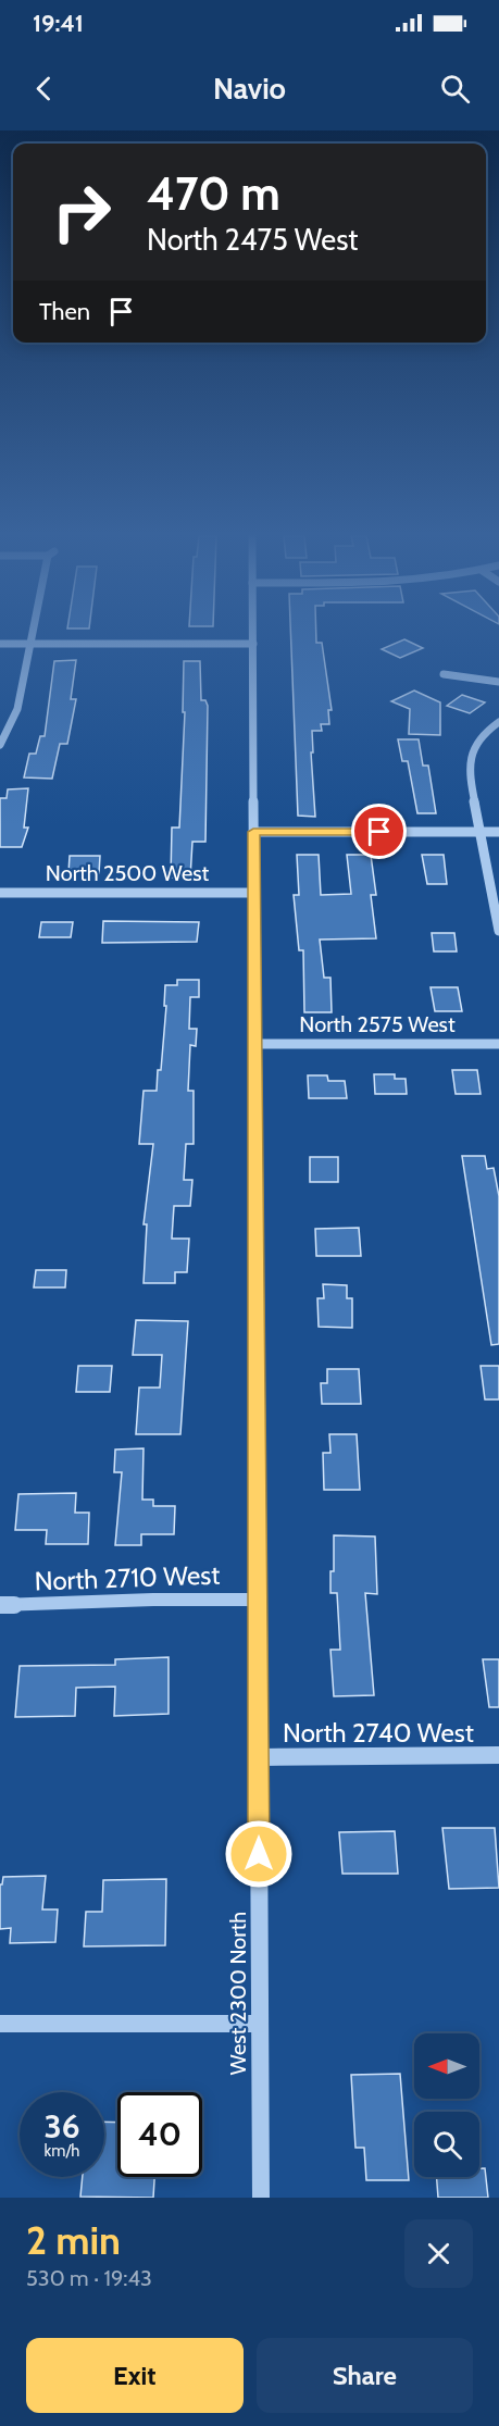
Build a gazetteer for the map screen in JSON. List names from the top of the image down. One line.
{"streets":{"street":["North 2500 West","North 2575 West","North 2710 West","North 2740 West","West 2300 North"]},"crossings":[["North 2500 West","West 2300 North"],["North 2575 West","West 2300 North"],["North 2710 West","West 2300 North"],["North 2740 West","West 2300 North"]],"north":"left","page":{"status":"19:41","header":"Navio","turn":["470 m","North 2475 West"],"then":"Then","speed":"36 km/h","limit":"40","heading":["2 min","530 m · 19:43"],"buttons":["Exit","Share"]}}
